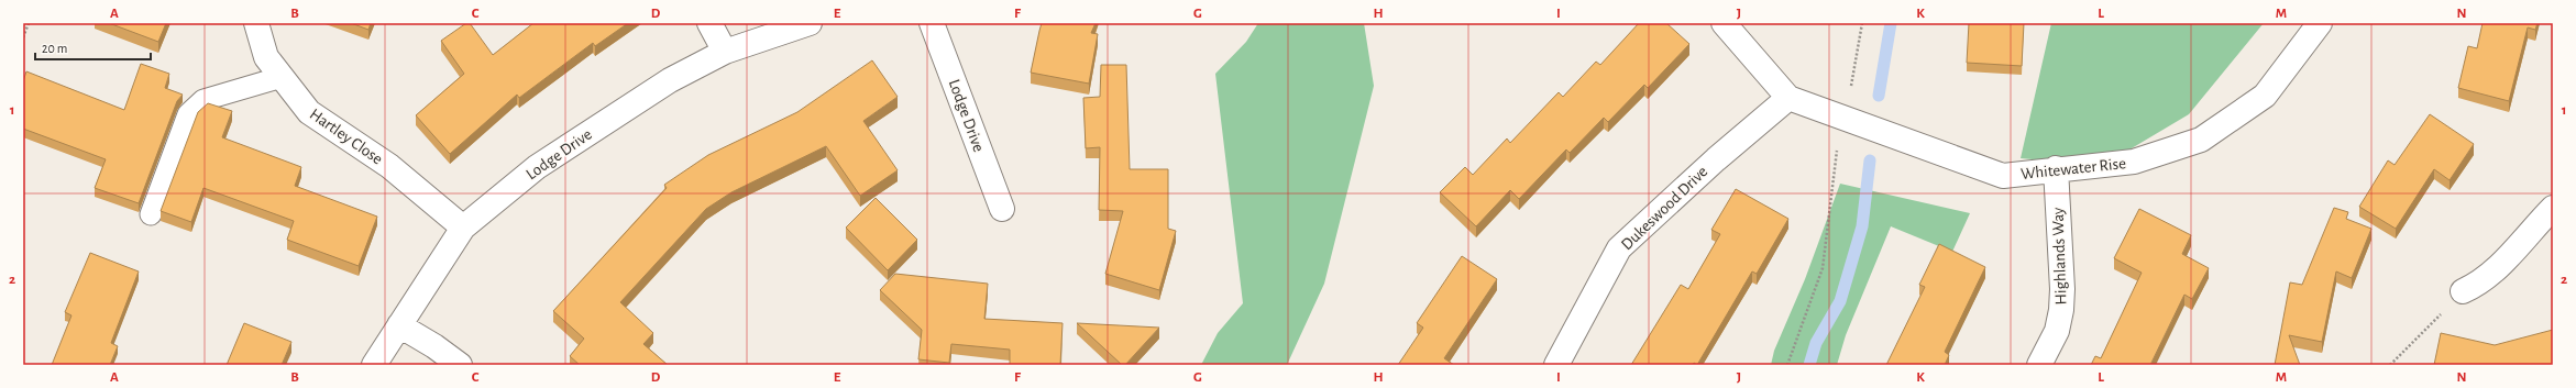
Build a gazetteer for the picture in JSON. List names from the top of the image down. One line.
{"streets":{"street":["Lodge Drive","Hartley Close","Whitewater Rise","Dukeswood Drive","Highlands Way"]},"crossings":[["Lodge Drive","Hartley Close"],["Whitewater Rise","Dukeswood Drive"],["Whitewater Rise","Highlands Way"]],"scale_bar":"20 m","grid":{"columns":["A","B","C","D","E","F","G","H","I","J","K","L","M","N"],"rows":["1","2"]}}
